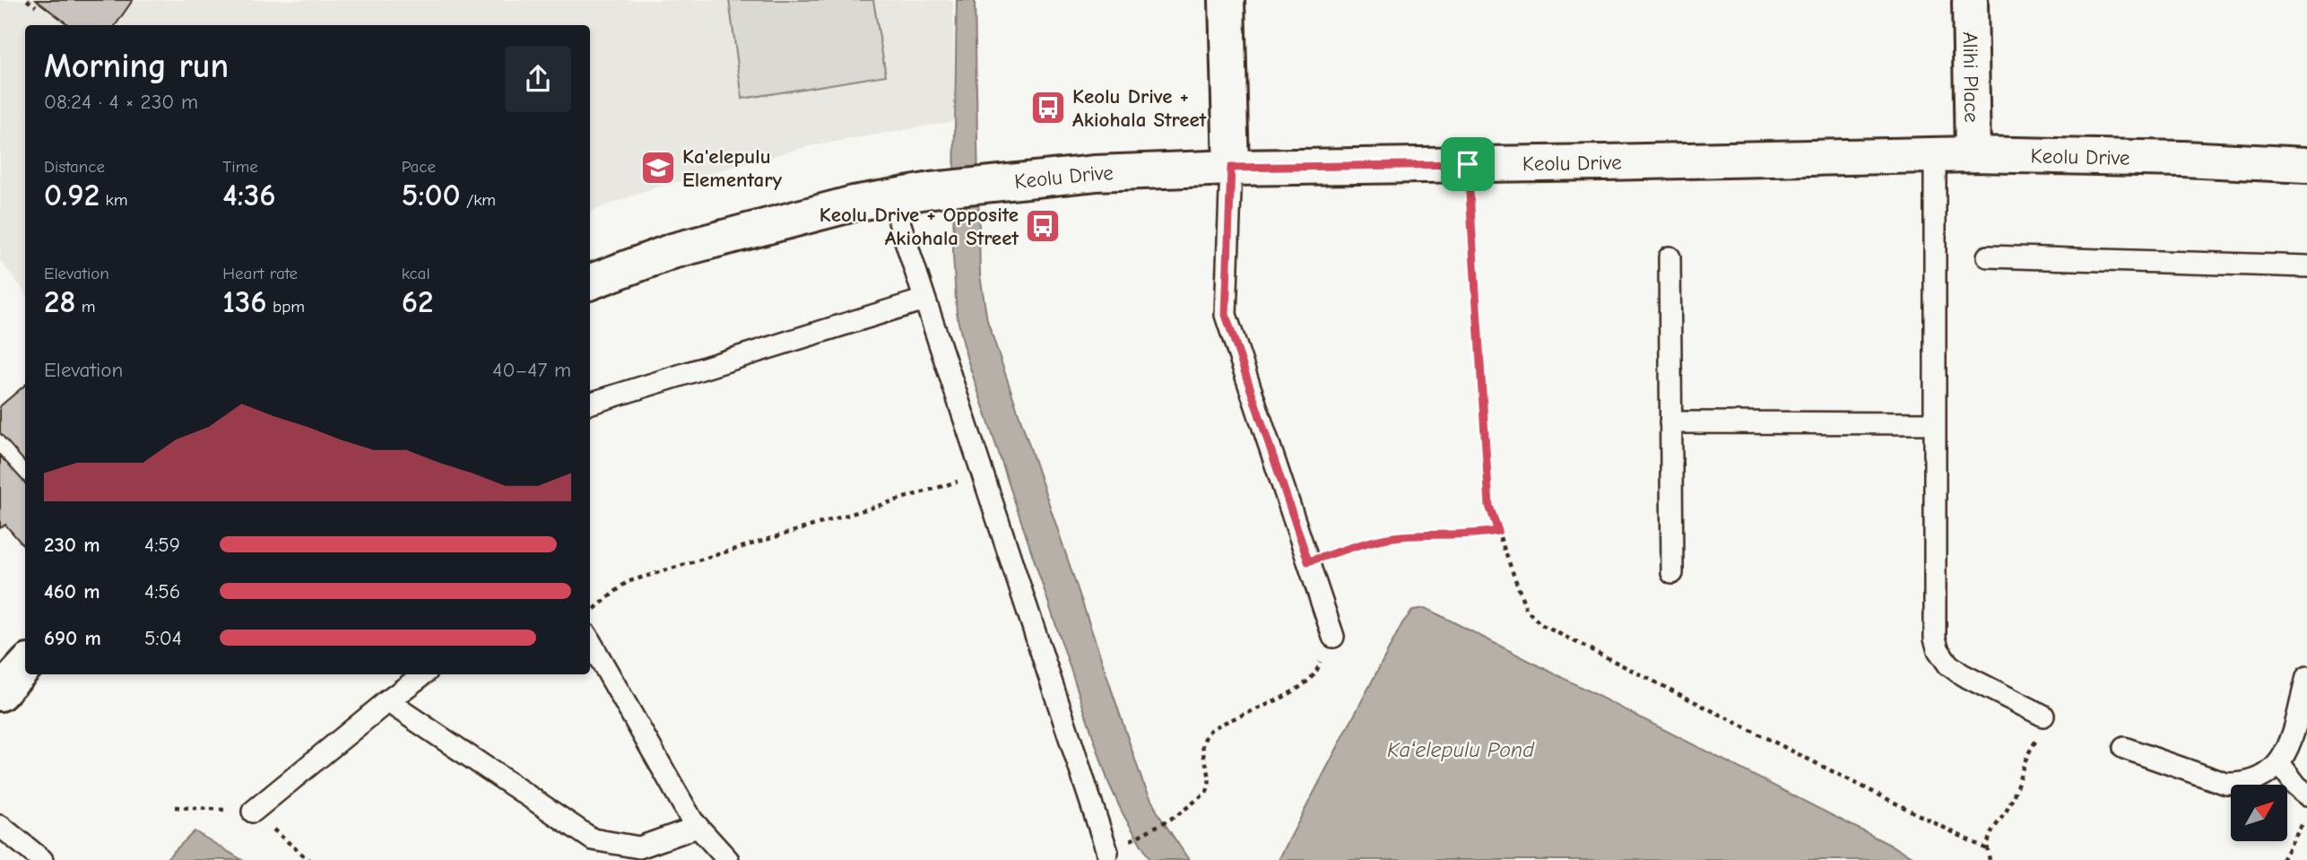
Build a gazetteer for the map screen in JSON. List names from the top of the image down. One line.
{"streets":{"main road":["Alihi Place","Keolu Drive"]},"crossings":[["Alihi Place","Keolu Drive"]],"water":["Kaʻelepulu Pond"],"places":{"bus stop":["Keolu Drive + Akiohala Street","Keolu Drive + Opposite Akiohala Street"],"school or university":["Ka'elepulu Elementary"]},"north":"top right","page":{"heading":["Morning run","08:24 · 4 × 230 m"],"stats":[["Distance","0.92 km"],["Time","4:36"],["Pace","5:00 /km"],["Elevation","28 m"],["Heart rate","136 bpm"],["kcal","62"]],"chart":["Elevation","40–47 m"],"list":[{"name":"230 m","note":"4:59"},{"name":"460 m","note":"4:56"},{"name":"690 m","note":"5:04"}]}}
